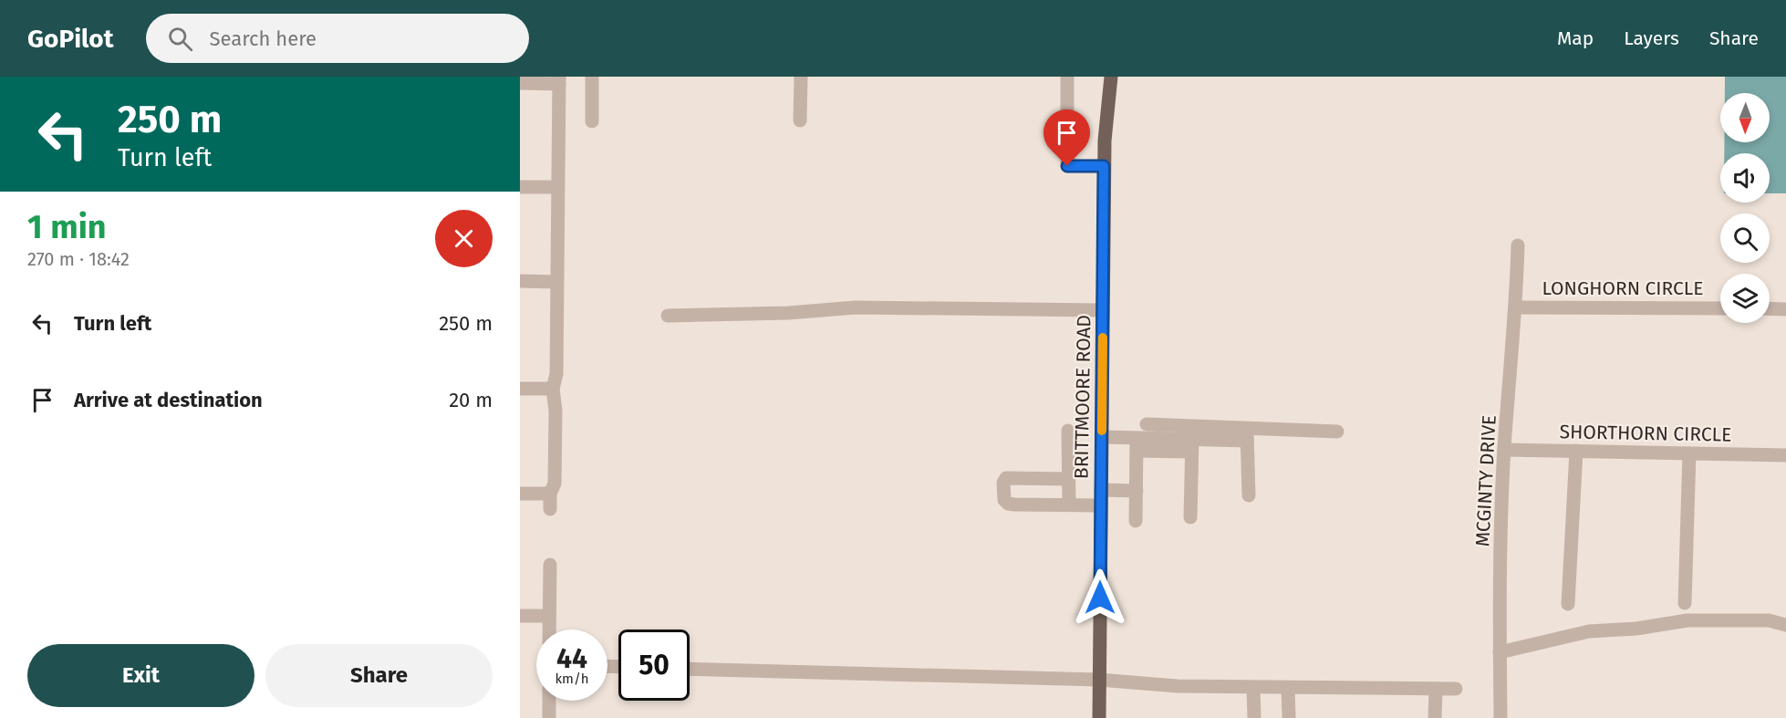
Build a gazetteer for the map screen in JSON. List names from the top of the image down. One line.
{"streets":{"main road":["BRITTMOORE ROAD"],"street":["LONGHORN CIRCLE","SHORTHORN CIRCLE","MCGINTY DRIVE"]},"crossings":[["LONGHORN CIRCLE","MCGINTY DRIVE"],["SHORTHORN CIRCLE","MCGINTY DRIVE"]],"north":"bottom","page":{"header":"GoPilot","search":"Search here","nav":["Map","Layers","Share"],"turn":["250 m","Turn left"],"heading":["1 min","270 m · 18:42"],"list":[{"name":"Turn left","value":"250 m"},{"name":"Arrive at destination","value":"20 m"}],"speed":"44 km/h","limit":"50","buttons":["Exit","Share"]}}
